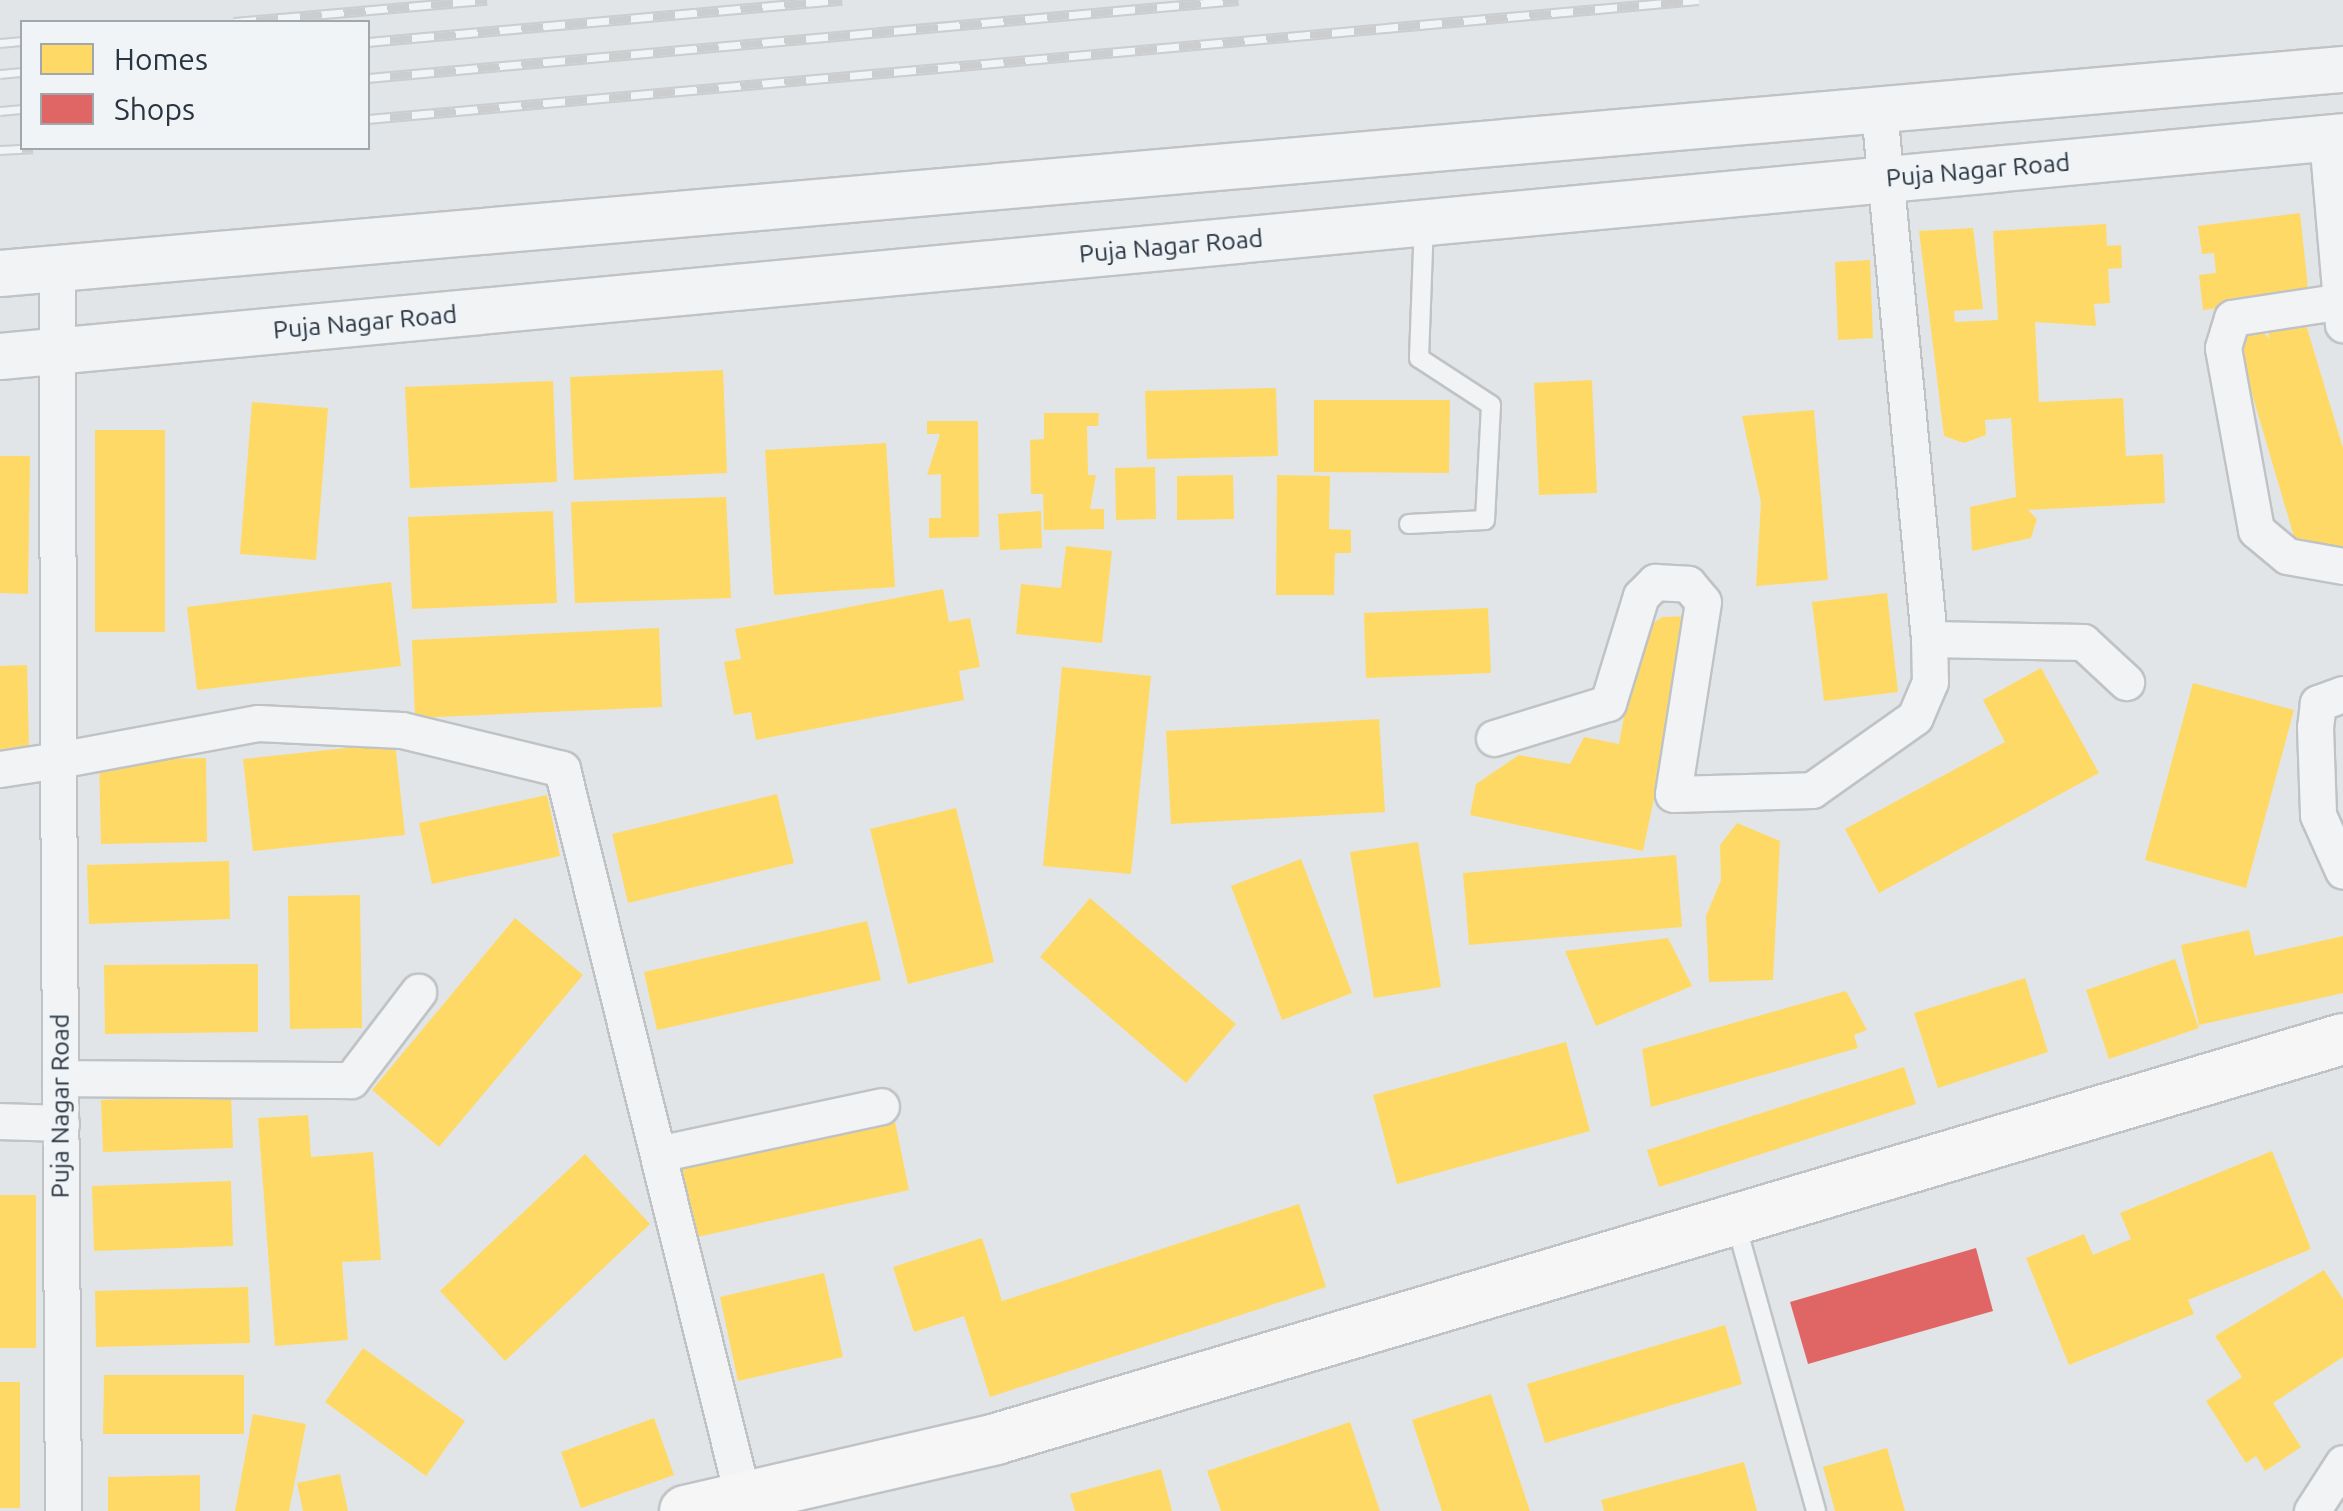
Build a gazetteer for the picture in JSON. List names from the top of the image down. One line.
{"streets":{"street":["Puja Nagar Road"]},"legend":["Homes","Shops"]}
